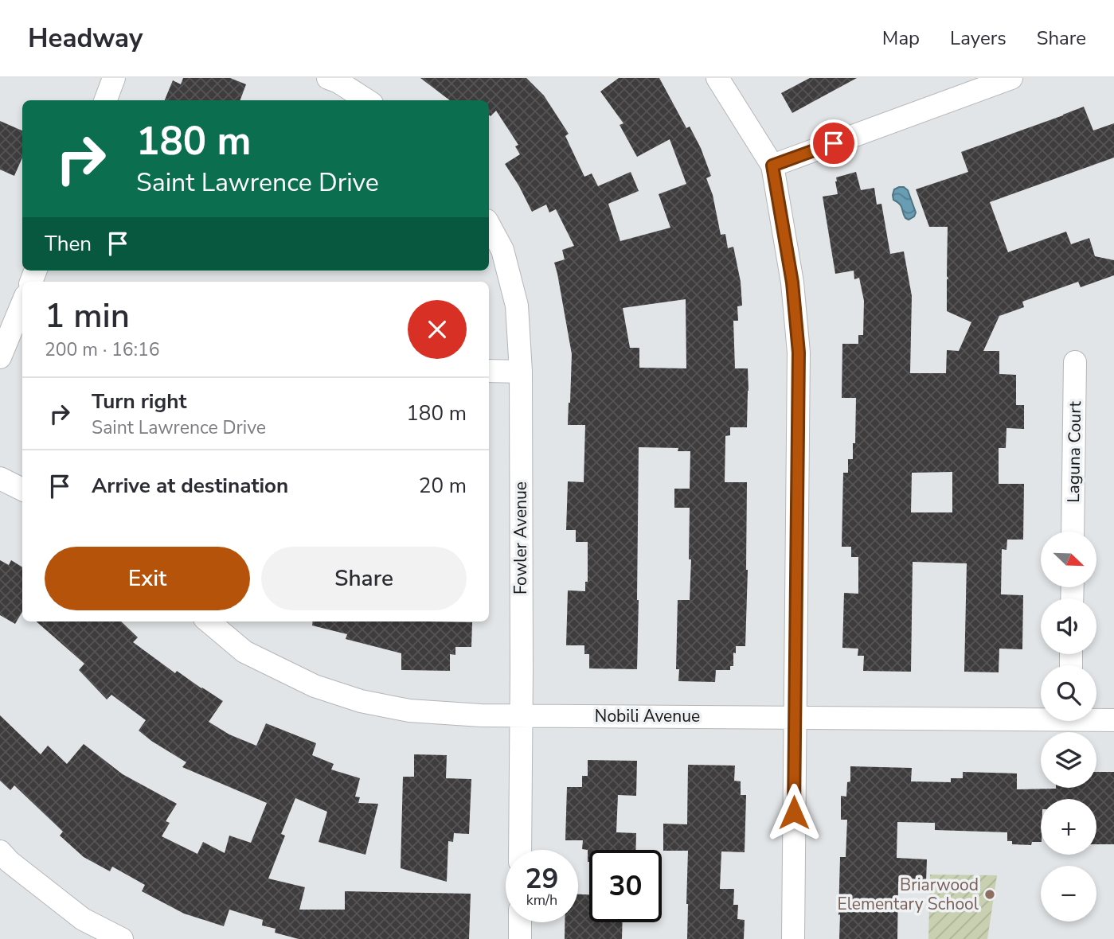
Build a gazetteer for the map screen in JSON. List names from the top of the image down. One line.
{"streets":{"street":["Laguna Court","Fowler Avenue","Nobili Avenue"]},"crossings":[["Fowler Avenue","Nobili Avenue"]],"places":["Briarwood Elementary School"],"north":"bottom right","page":{"header":"Headway","nav":["Map","Layers","Share"],"turn":["180 m","Saint Lawrence Drive"],"then":"Then","heading":["1 min","200 m · 16:16"],"list":[{"name":"Turn right","note":"Saint Lawrence Drive","value":"180 m"},{"name":"Arrive at destination","value":"20 m"}],"map_buttons":["+","−"],"buttons":["Exit","Share"],"speed":"29 km/h","limit":"30"}}
